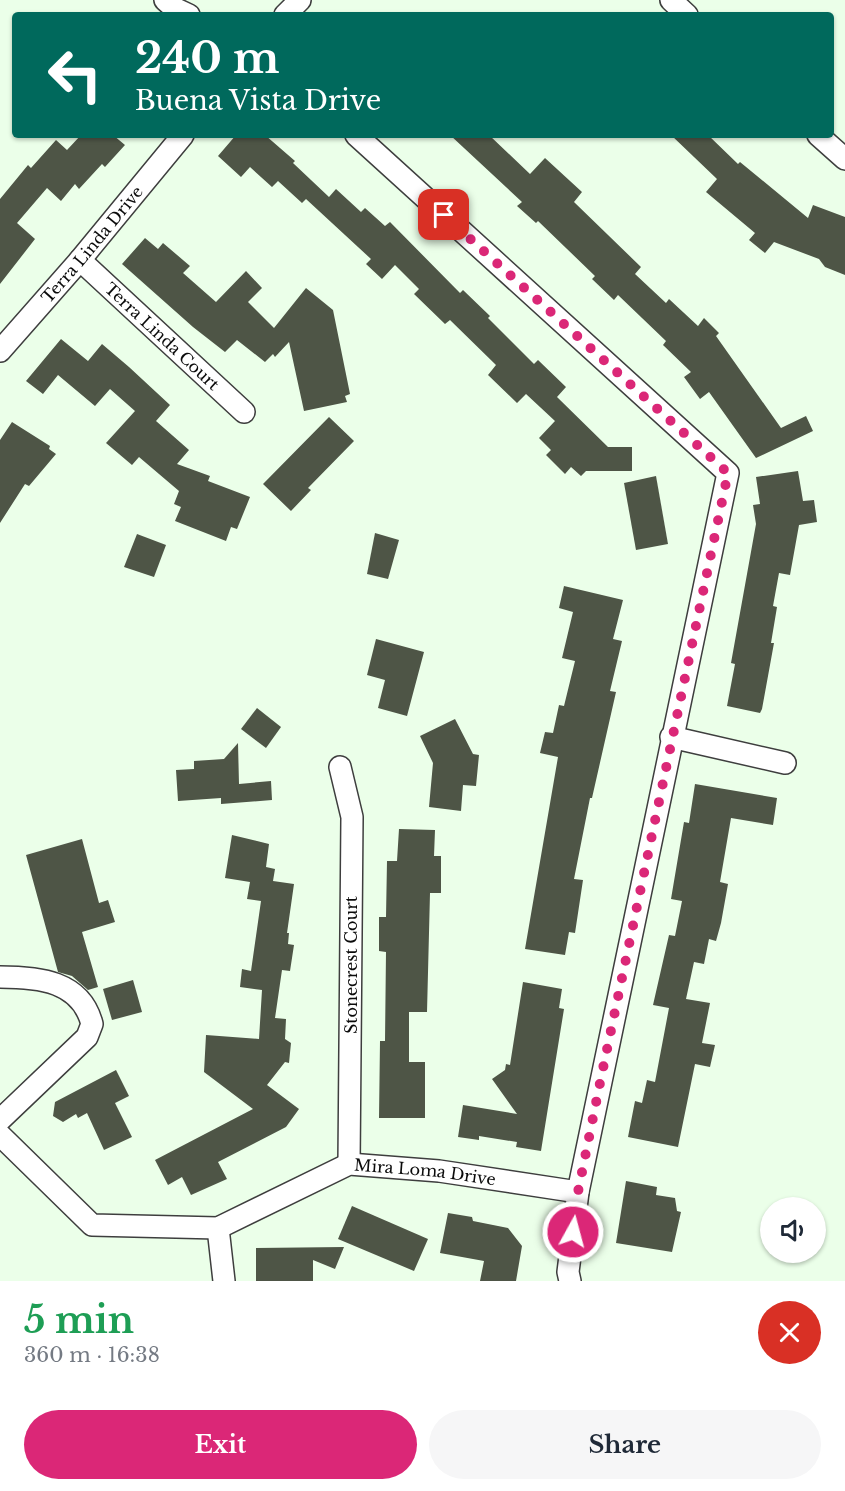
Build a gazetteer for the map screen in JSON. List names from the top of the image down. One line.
{"streets":{"street":["Terra Linda Drive","Terra Linda Court","Stonecrest Court","Mira Loma Drive"]},"crossings":[["Terra Linda Drive","Terra Linda Court"],["Stonecrest Court","Mira Loma Drive"]],"page":{"turn":["240 m","Buena Vista Drive"],"heading":["5 min","360 m · 16:38"],"buttons":["Exit","Share"]}}
